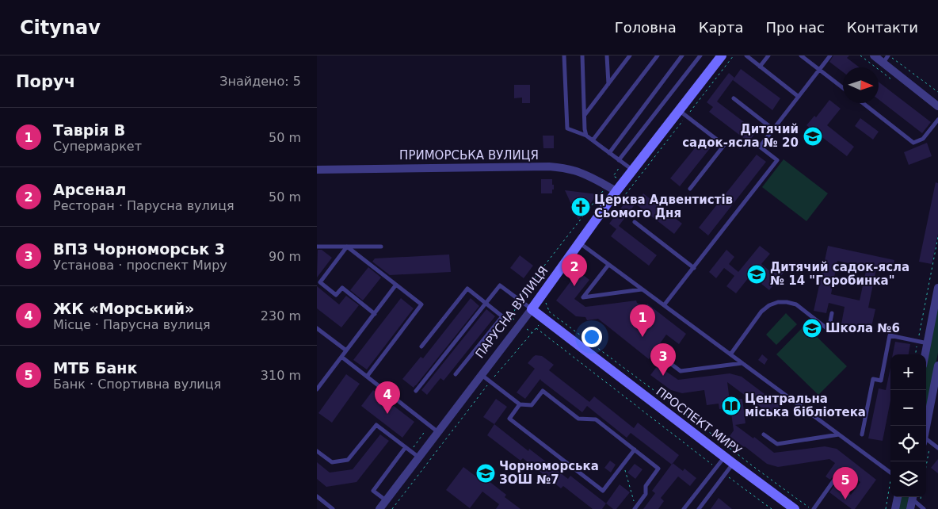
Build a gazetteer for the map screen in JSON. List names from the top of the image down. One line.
{"streets":{"street":["ПРИМОРСЬКА ВУЛИЦЯ","ПАРУСНА ВУЛИЦЯ","ПРОСПЕКТ МИРУ"]},"crossings":[["ПРИМОРСЬКА ВУЛИЦЯ","ПАРУСНА ВУЛИЦЯ"],["ПАРУСНА ВУЛИЦЯ","ПРОСПЕКТ МИРУ"]],"places":{"school or university":["Дитячий садок-ясла № 20","Дитячий садок-ясла № 14 \"Горобинка\"","Школа №6","Чорноморська ЗОШ №7"],"church":["Церква Адвентистів Сьомого Дня"],"library":["Центральна міська бібліотека"]},"north":"right","page":{"header":"Citynav","nav":["Головна","Карта","Про нас","Контакти"],"heading":["Поруч","Знайдено: 5"],"list":[{"mark":"1","name":"Таврія В","note":"Супермаркет","value":"50 m"},{"mark":"2","name":"Арсенал","note":"Ресторан · Парусна вулиця","value":"50 m"},{"mark":"3","name":"ВПЗ Чорноморськ 3","note":"Установа · проспект Миру","value":"90 m"},{"mark":"4","name":"ЖК «Морський»","note":"Місце · Парусна вулиця","value":"230 m"},{"mark":"5","name":"МТБ Банк","note":"Банк · Спортивна вулиця","value":"310 m"}],"pins":["2","1","3","4","5"],"map_buttons":["+","−"]}}
